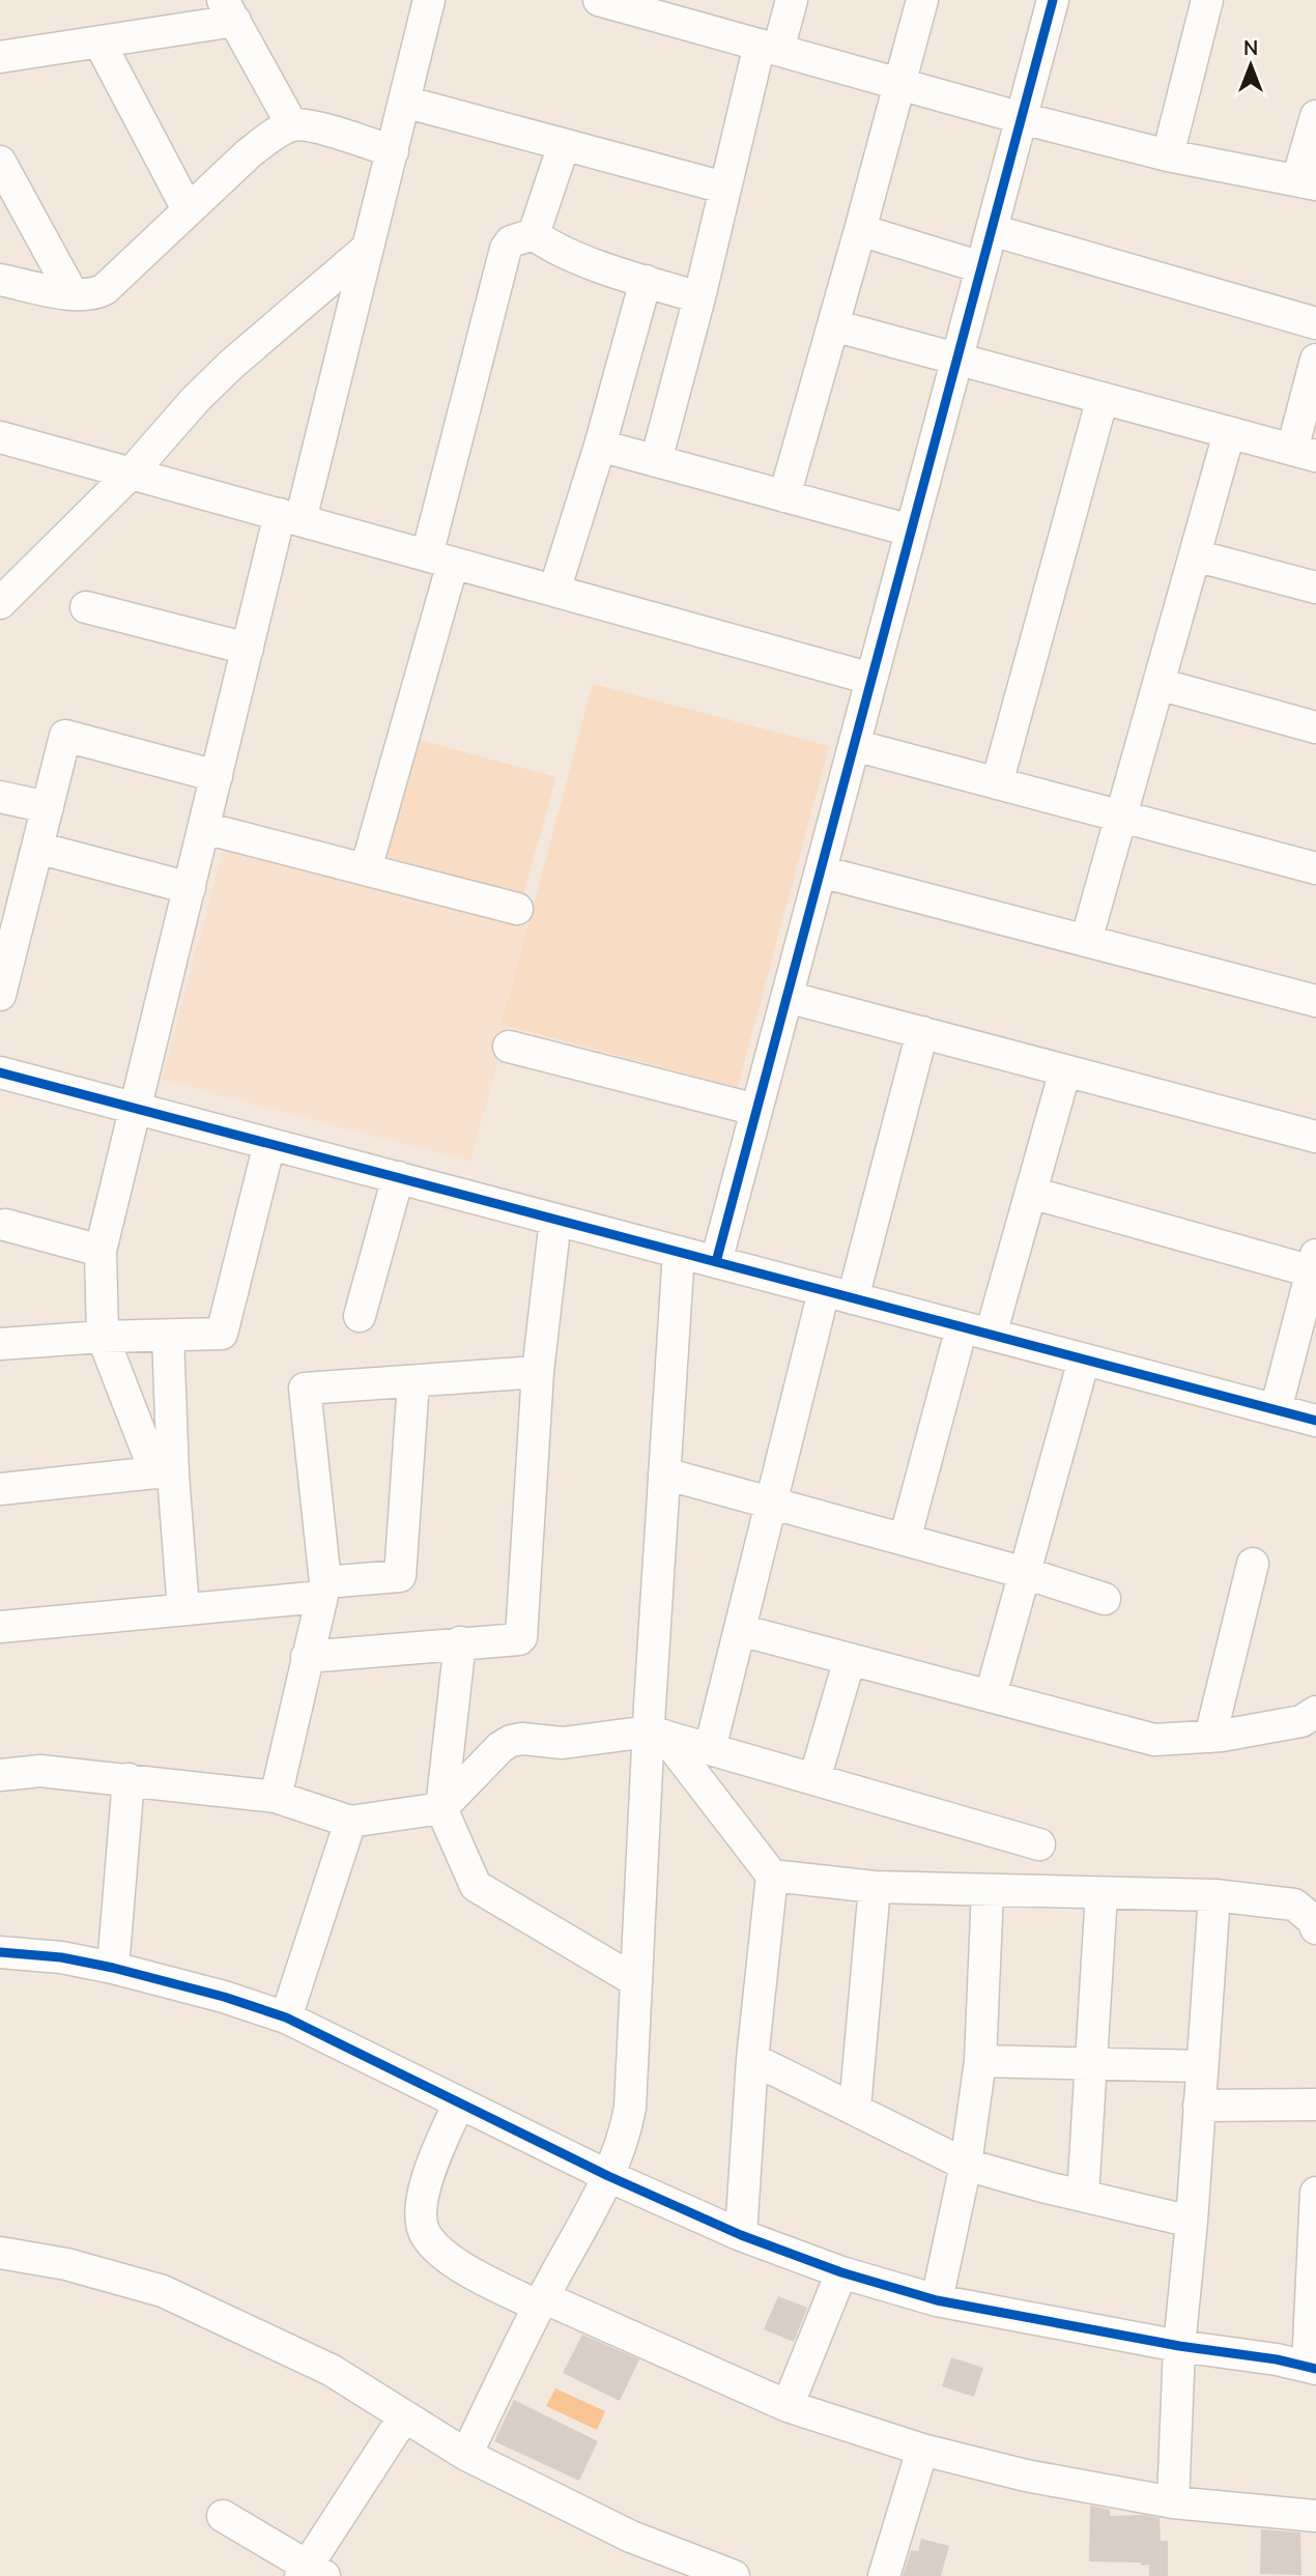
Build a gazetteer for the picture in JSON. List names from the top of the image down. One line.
{"north":"top"}
